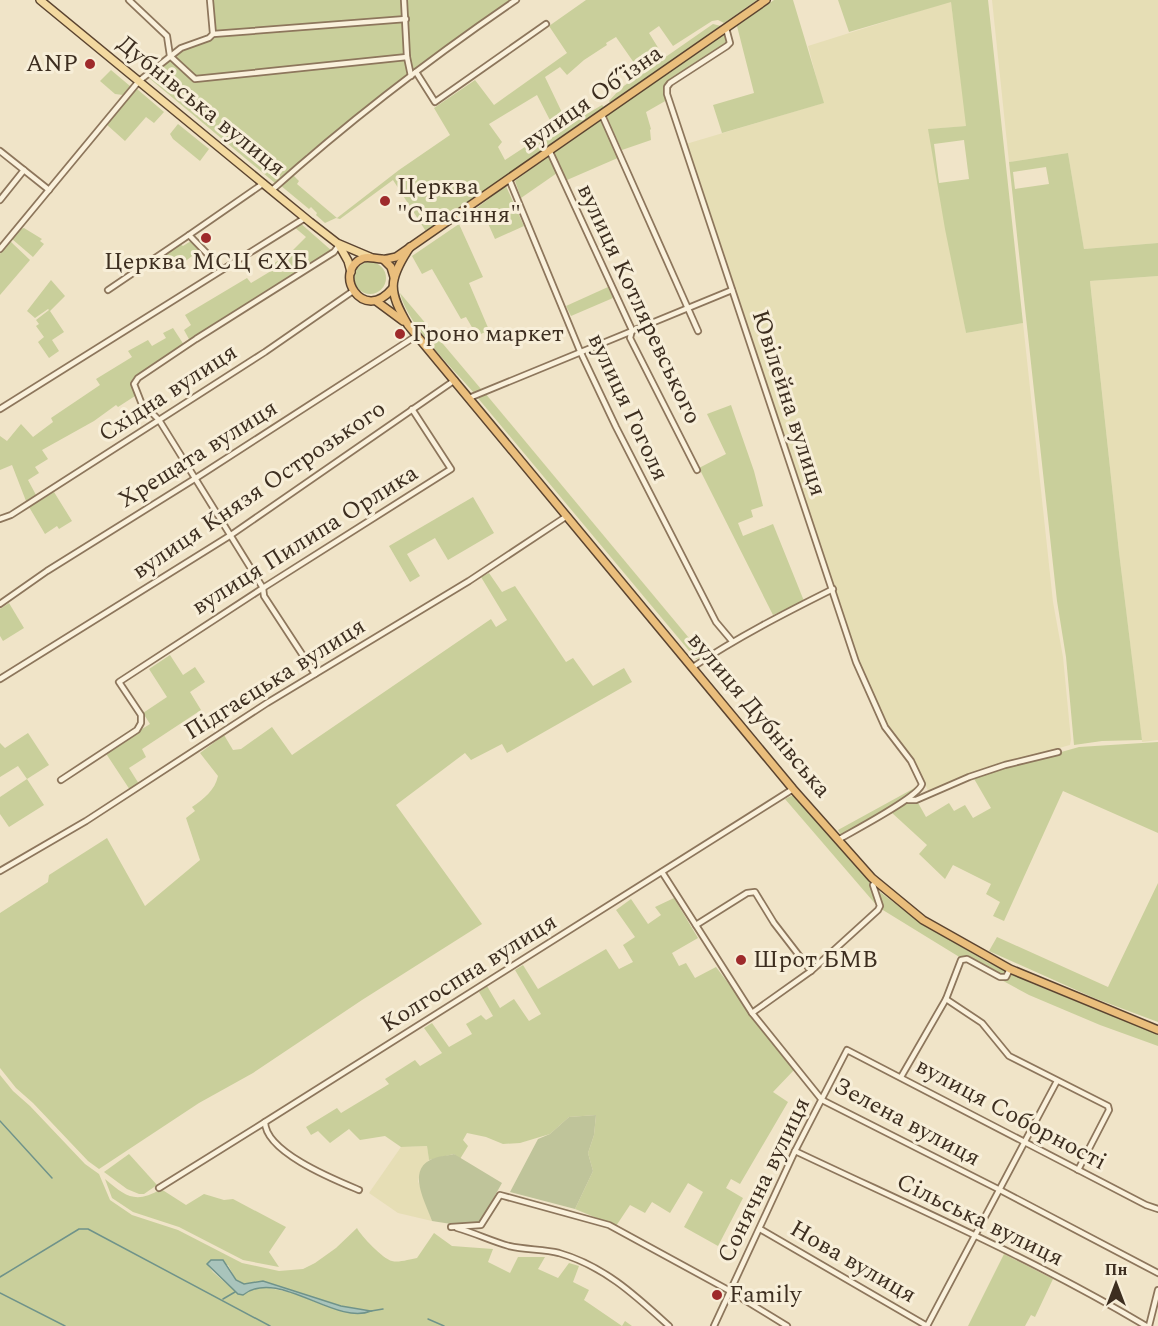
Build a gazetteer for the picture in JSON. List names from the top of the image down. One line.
{"streets":{"highway":["вулиця Об’їзна","вулиця Дубнівська"],"main road":["Дубнівська вулиця"],"street":["вулиця Котляревського","Східна вулиця","Ювілейна вулиця","вулиця Гоголя","Хрещата вулиця","вулиця Князя Острозького","вулиця Пилипа Орлика","Підгаєцька вулиця","Колгоспна вулиця","вулиця Соборності","Зелена вулиця","Сонячна вулиця","Сільська вулиця","Нова вулиця"]},"crossings":[["вулиця Об’їзна","вулиця Котляревського"],["вулиця Об’їзна","Східна вулиця"],["вулиця Об’їзна","Ювілейна вулиця"],["вулиця Об’їзна","вулиця Гоголя"],["Хрещата вулиця","вулиця Дубнівська"],["вулиця Князя Острозького","вулиця Пилипа Орлика"],["вулиця Князя Острозького","вулиця Дубнівська"],["Підгаєцька вулиця","вулиця Дубнівська"],["вулиця Дубнівська","Колгоспна вулиця"],["Колгоспна вулиця","Зелена вулиця"],["вулиця Соборності","Сонячна вулиця"],["Зелена вулиця","Сонячна вулиця"],["Сонячна вулиця","Сільська вулиця"],["Сонячна вулиця","Нова вулиця"]],"places":["ANP","Церква \"Спасіння\"","Церква МСЦ ЄХБ","Гроно маркет","Шрот БМВ","Family"],"north":"top"}
